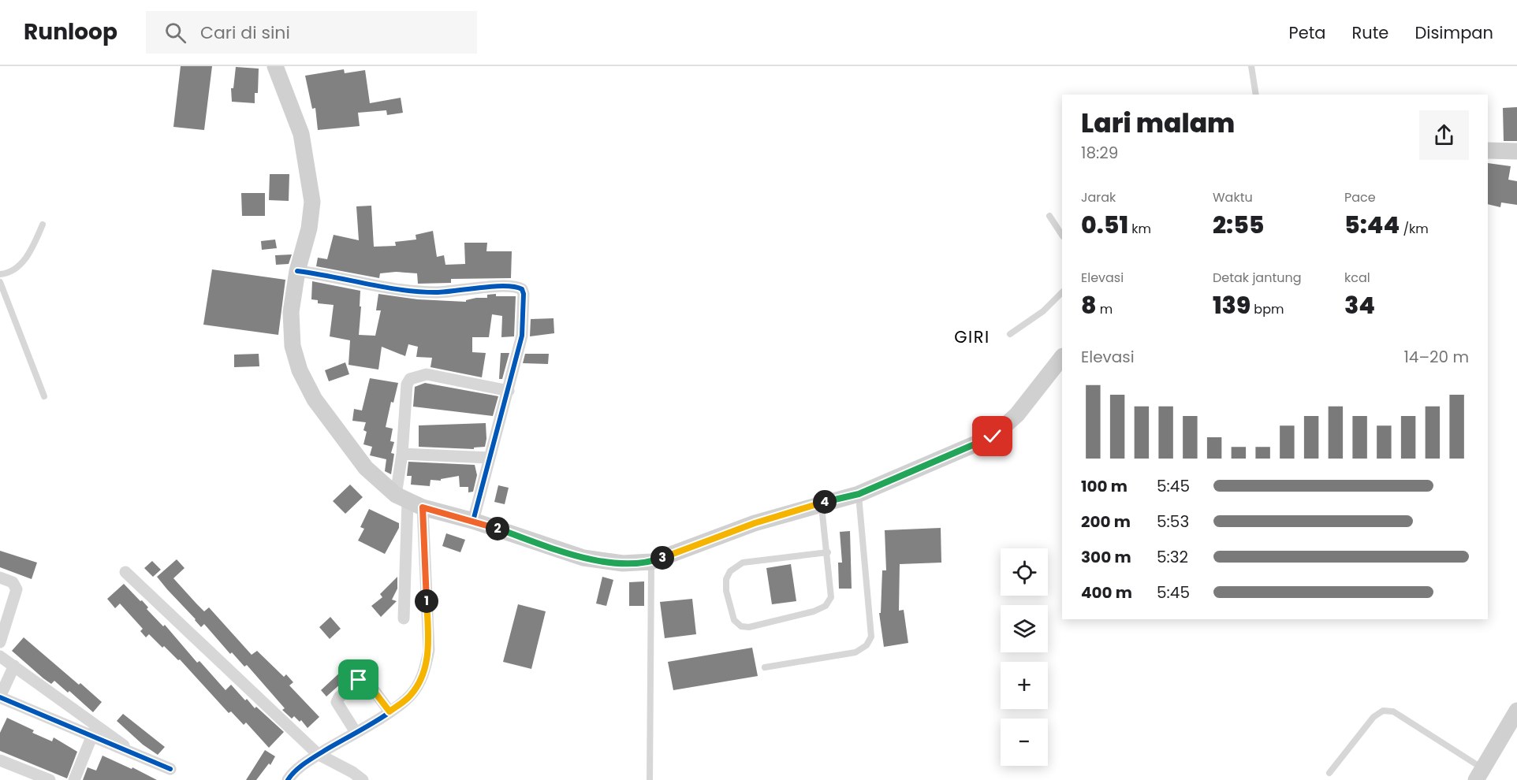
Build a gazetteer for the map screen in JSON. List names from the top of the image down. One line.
{"districts":["GIRI"],"page":{"header":"Runloop","search":"Cari di sini","nav":["Peta","Rute","Disimpan"],"heading":["Lari malam","18:29"],"stats":[["Jarak","0.51 km"],["Waktu","2:55"],["Pace","5:44 /km"],["Elevasi","8 m"],["Detak jantung","139 bpm"],["kcal","34"]],"chart":["Elevasi","14–20 m"],"list":[{"name":"100 m","note":"5:45"},{"name":"200 m","note":"5:53"},{"name":"300 m","note":"5:32"},{"name":"400 m","note":"5:45"}],"pins":["4","2","3","1"],"map_buttons":["+","−"]}}
